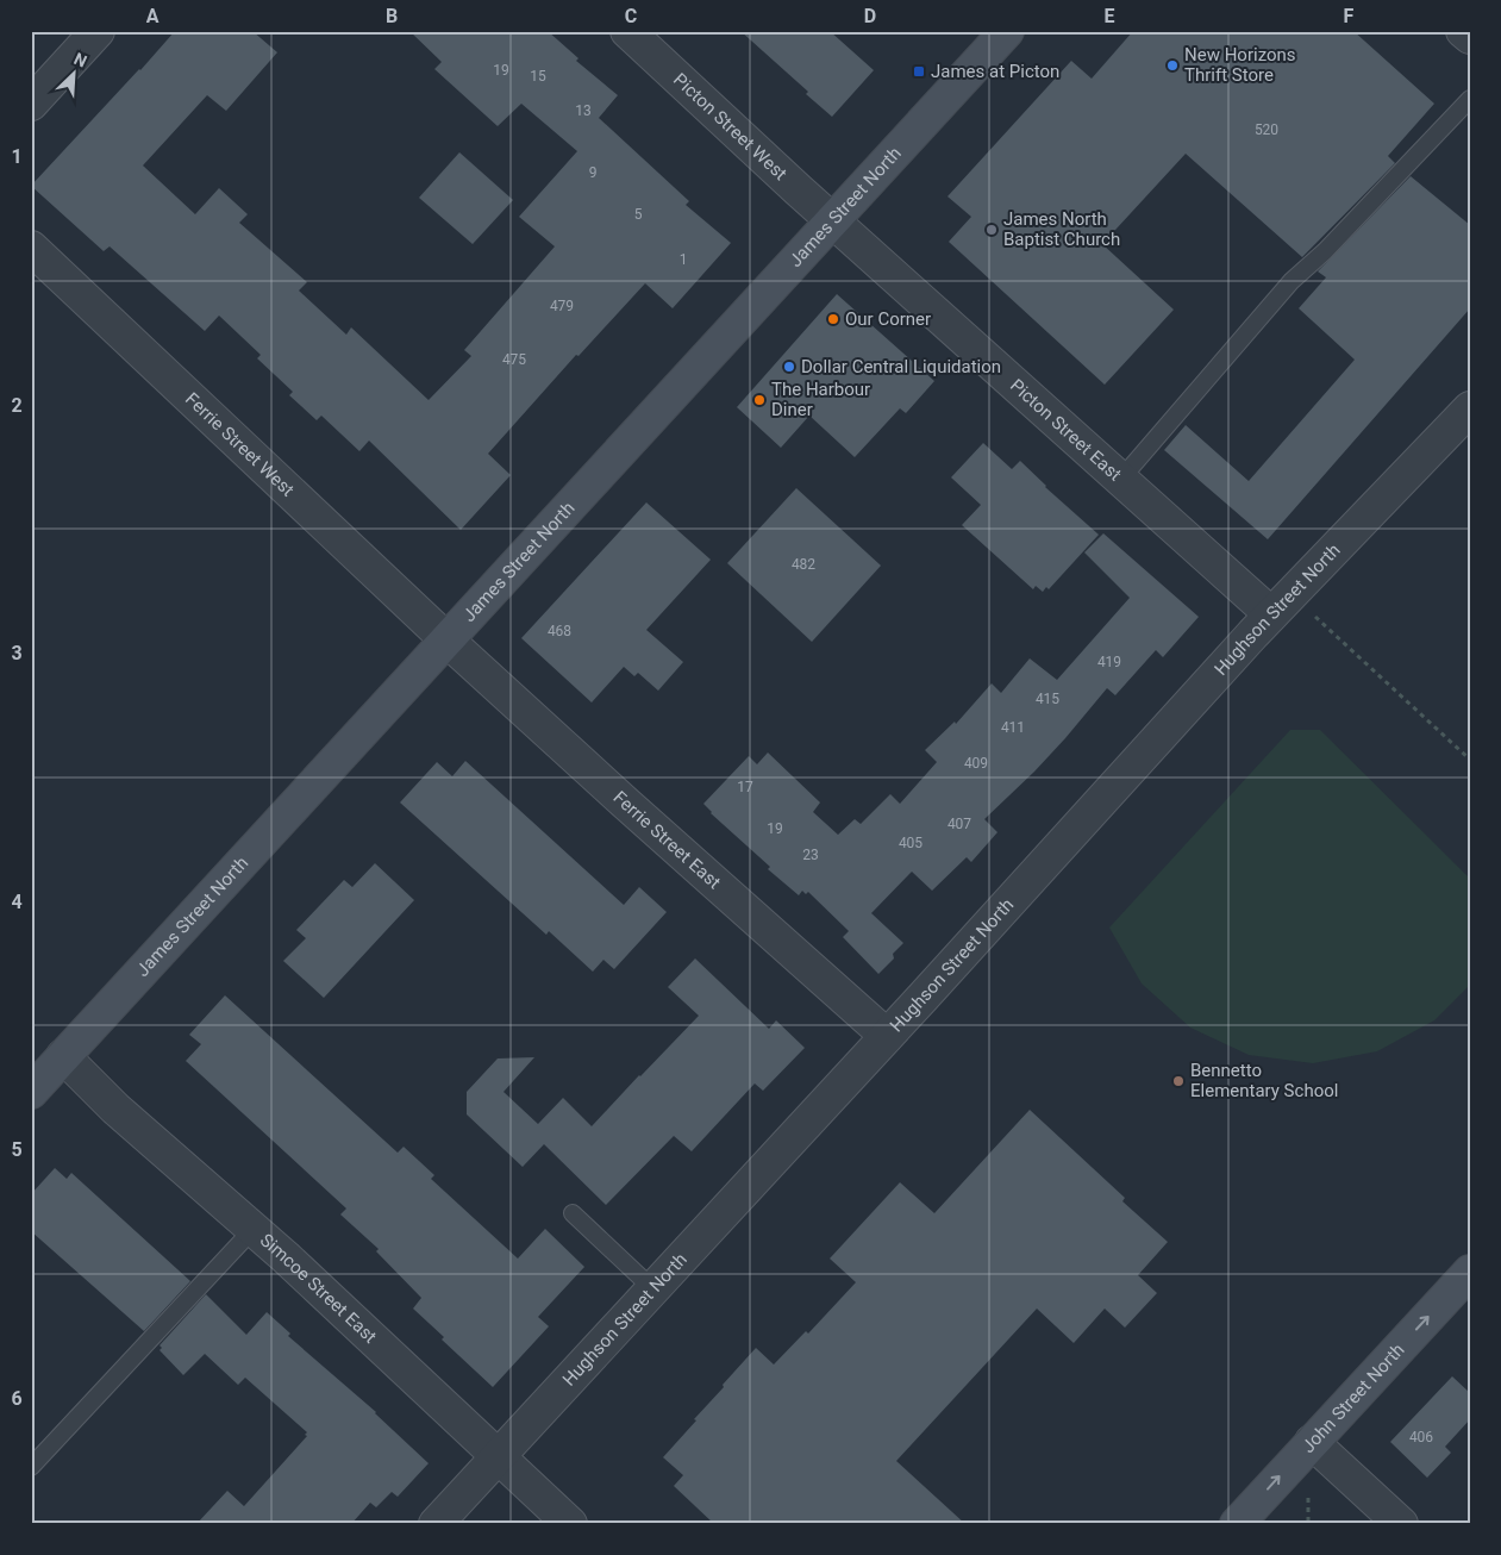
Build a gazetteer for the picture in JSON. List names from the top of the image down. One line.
{"streets":{"main road":["James Street North","John Street North"],"street":["Picton Street West","Picton Street East","Ferrie Street West","Hughson Street North","Ferrie Street East","Simcoe Street East"]},"crossings":[["Picton Street West","James Street North"],["Picton Street West","Picton Street East"],["James Street North","Picton Street East"],["James Street North","Ferrie Street West"],["James Street North","Ferrie Street East"],["James Street North","Simcoe Street East"],["Picton Street East","Hughson Street North"],["Ferrie Street West","Ferrie Street East"],["Hughson Street North","Ferrie Street East"],["Hughson Street North","Simcoe Street East"]],"one_way":["John Street North"],"places":{"other":["New Horizons Thrift Store","James North Baptist Church","Our Corner","Dollar Central Liquidation","The Harbour Diner","Bennetto Elementary School"],"transit":["James at Picton"]},"house_numbers":["19","15","13","520","9","5","1","479","475","482","468","419","415","411","409","17","407","19","405","23","406"],"north":"top right","grid":{"columns":["A","B","C","D","E","F"],"rows":["1","2","3","4","5","6"]}}
